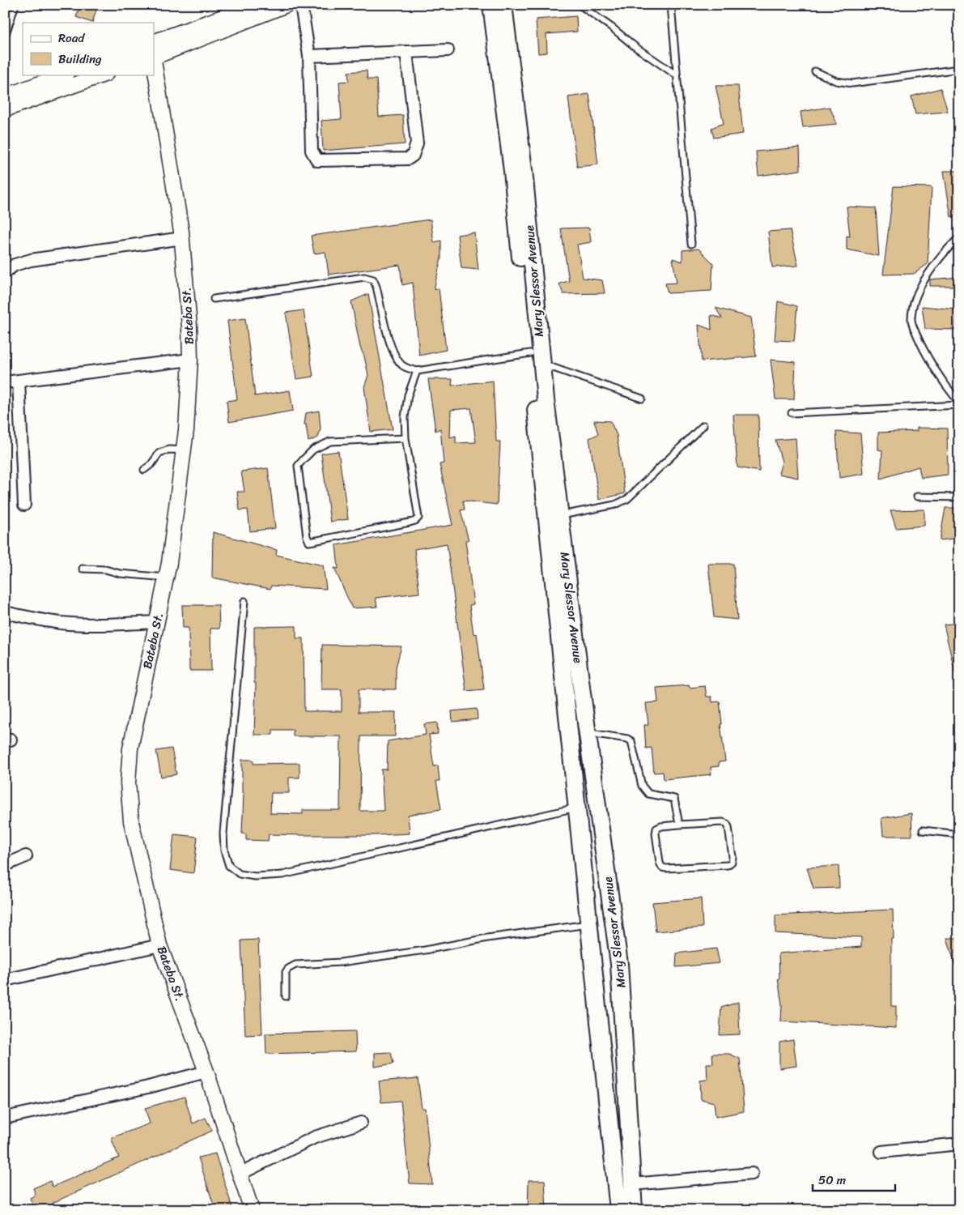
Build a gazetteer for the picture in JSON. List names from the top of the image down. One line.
{"streets":{"main road":["Mary Slessor Avenue"],"street":["Bateba St."]},"legend":["Road","Building"],"scale_bar":"50 m"}
